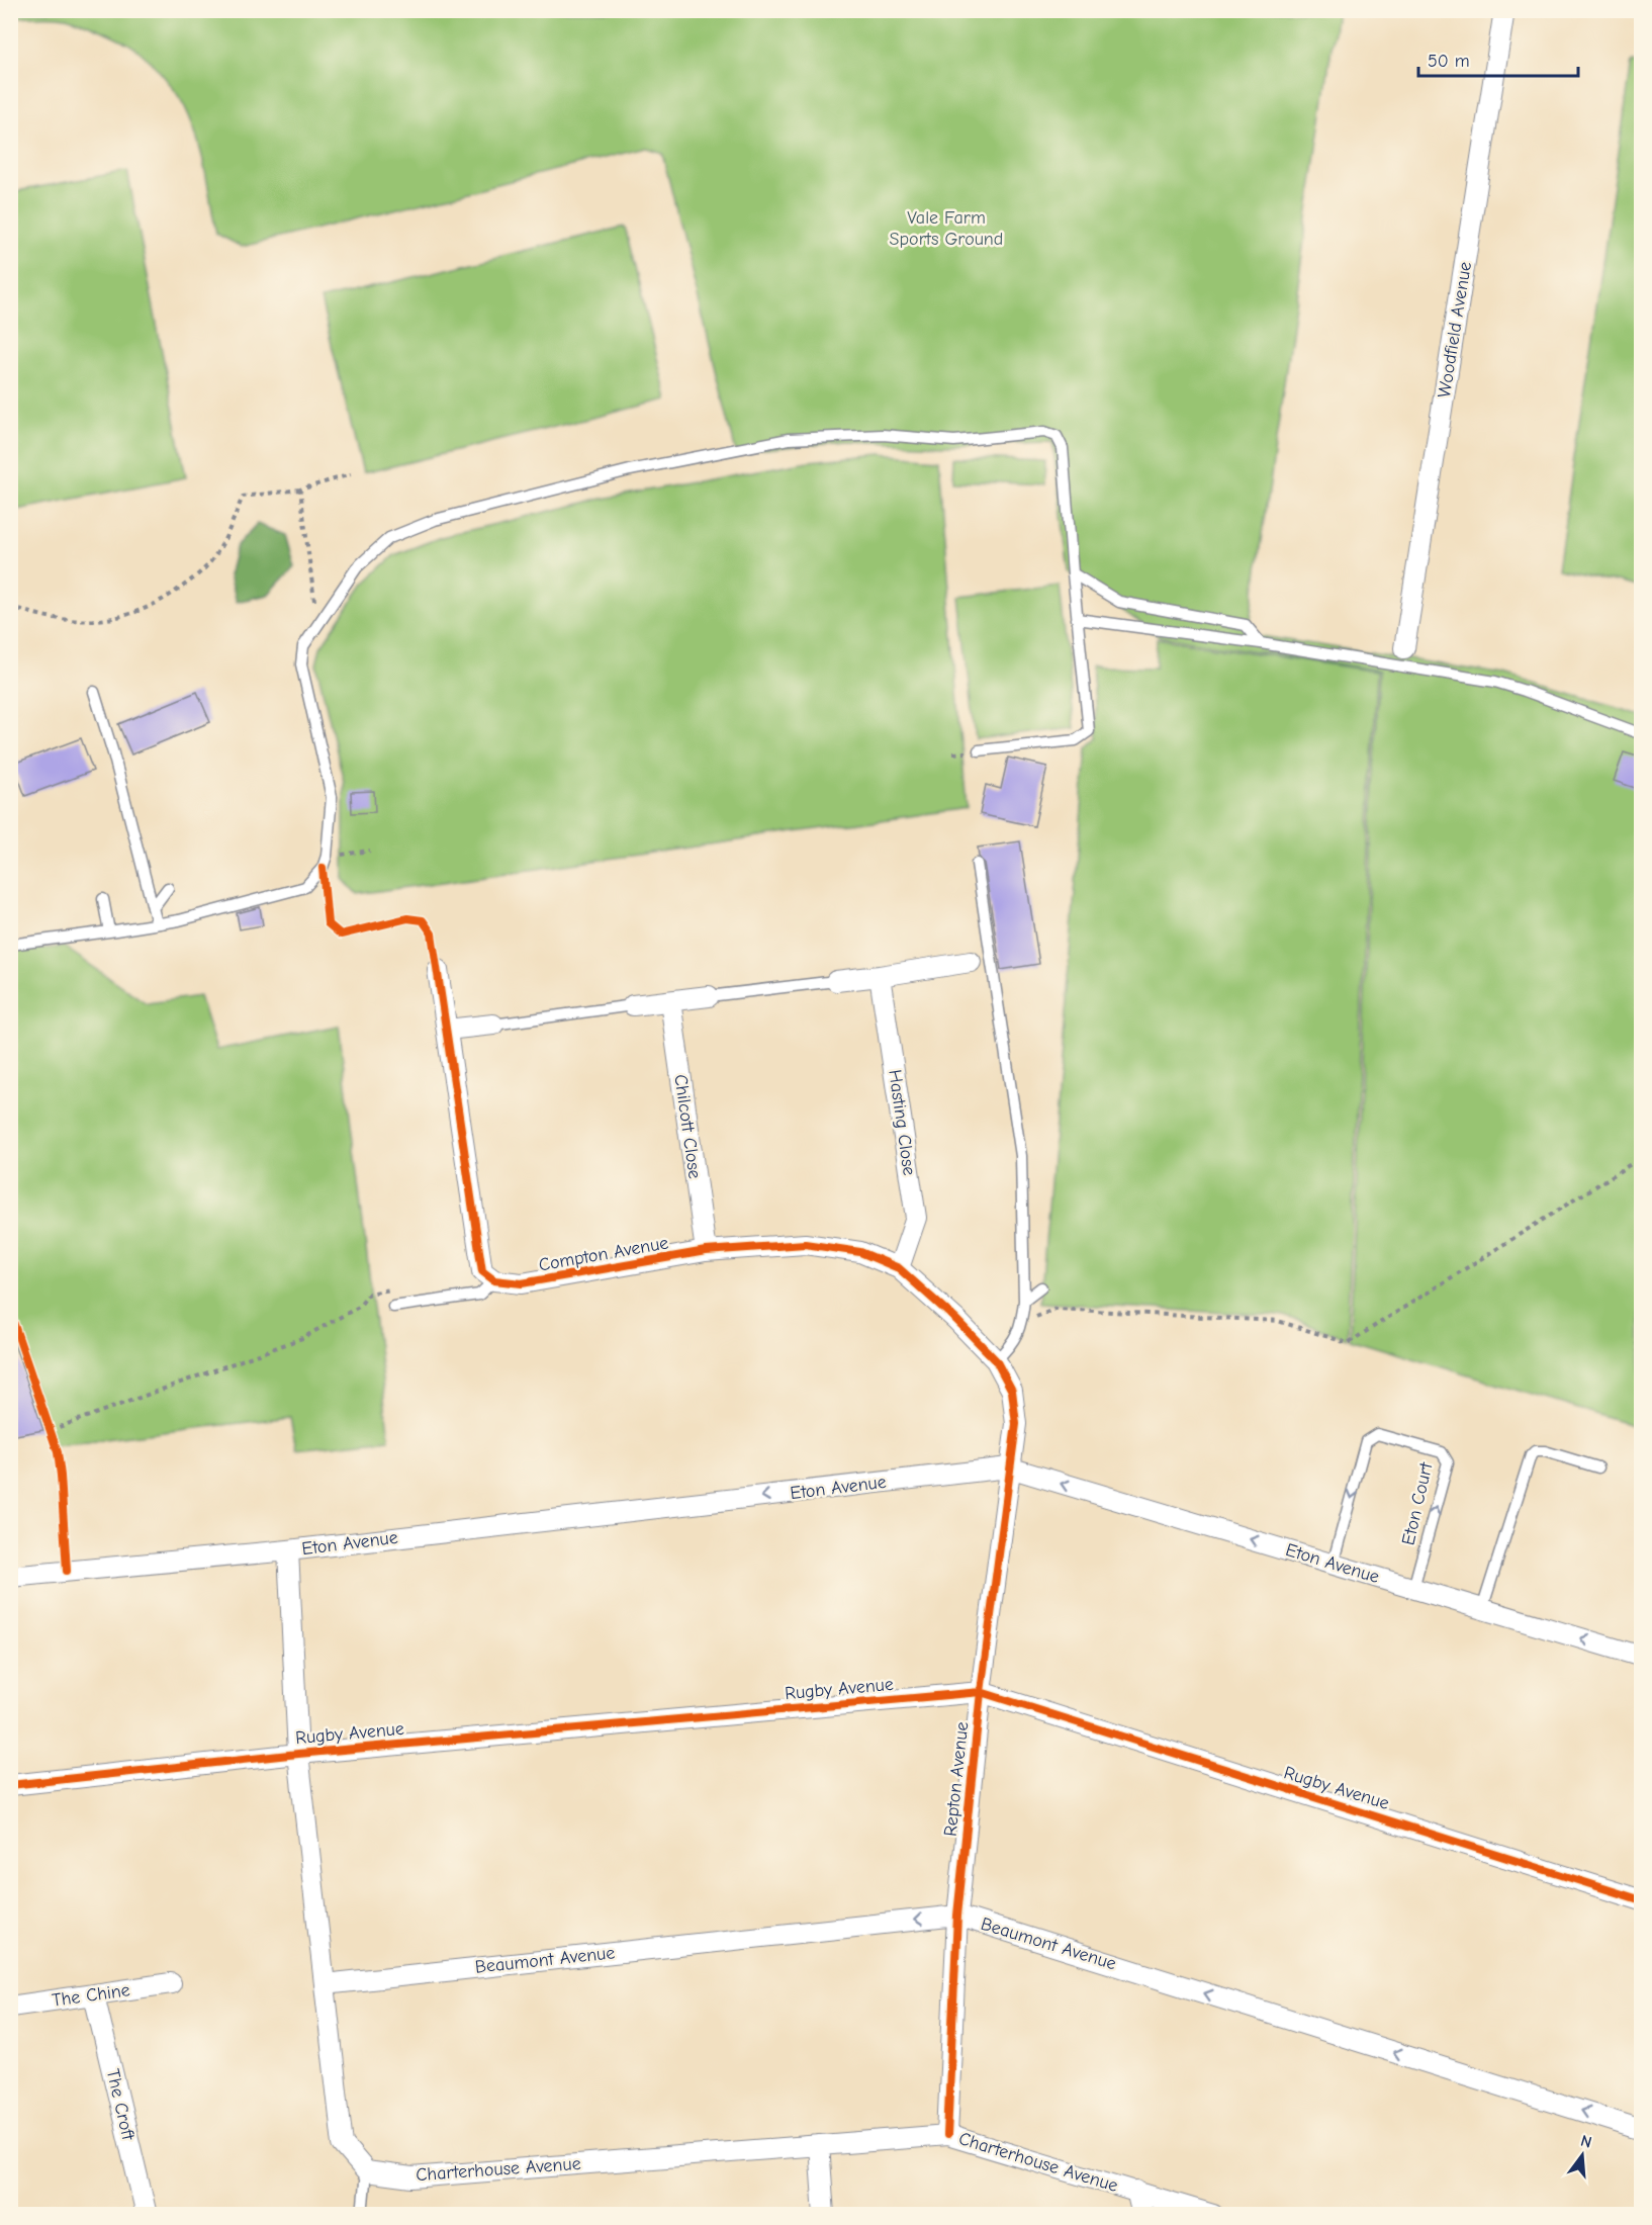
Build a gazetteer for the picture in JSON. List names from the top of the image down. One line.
{"streets":{"street":["Woodfield Avenue","Hasting Close","Chilcott Close","Compton Avenue","Eton Avenue","Rugby Avenue","Repton Avenue","Beaumont Avenue","The Chine","The Croft","Charterhouse Avenue"],"lane":["Eton Court"]},"crossings":[["Hasting Close","Compton Avenue"],["Chilcott Close","Compton Avenue"],["Compton Avenue","Repton Avenue"],["Eton Avenue","Eton Court"],["Eton Avenue","Repton Avenue"],["Rugby Avenue","Repton Avenue"],["Repton Avenue","Beaumont Avenue"],["Repton Avenue","Charterhouse Avenue"],["The Chine","The Croft"]],"one_way":["Eton Avenue","Beaumont Avenue"],"parks":["Vale Farm Sports Ground"],"scale_bar":"50 m","north":"top"}
